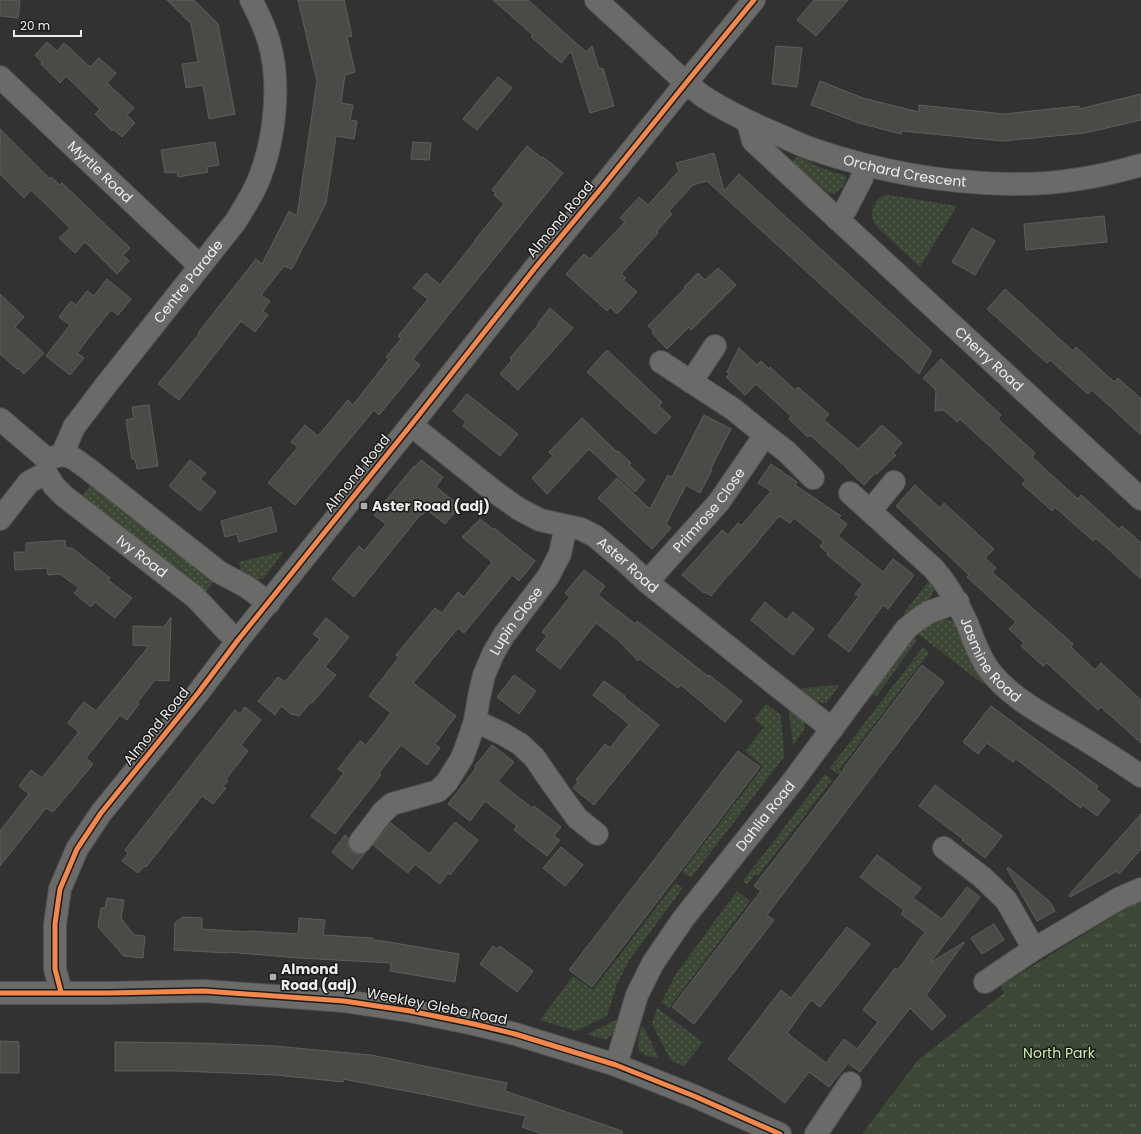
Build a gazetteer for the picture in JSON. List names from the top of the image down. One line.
{"streets":{"street":["Orchard Crescent","Myrtle Road","Almond Road","Centre Parade","Cherry Road","Primrose Close","Ivy Road","Aster Road","Lupin Close","Jasmine Road","Dahlia Road","Weekley Glebe Road"]},"crossings":[["Orchard Crescent","Almond Road"],["Orchard Crescent","Cherry Road"],["Myrtle Road","Centre Parade"],["Almond Road","Ivy Road"],["Almond Road","Aster Road"],["Almond Road","Weekley Glebe Road"],["Centre Parade","Ivy Road"],["Primrose Close","Aster Road"],["Aster Road","Lupin Close"],["Aster Road","Dahlia Road"],["Jasmine Road","Dahlia Road"],["Dahlia Road","Weekley Glebe Road"]],"parks":["North Park"],"places":{"transit":["Aster Road (adj)","Almond Road (adj)"]},"scale_bar":"20 m"}
